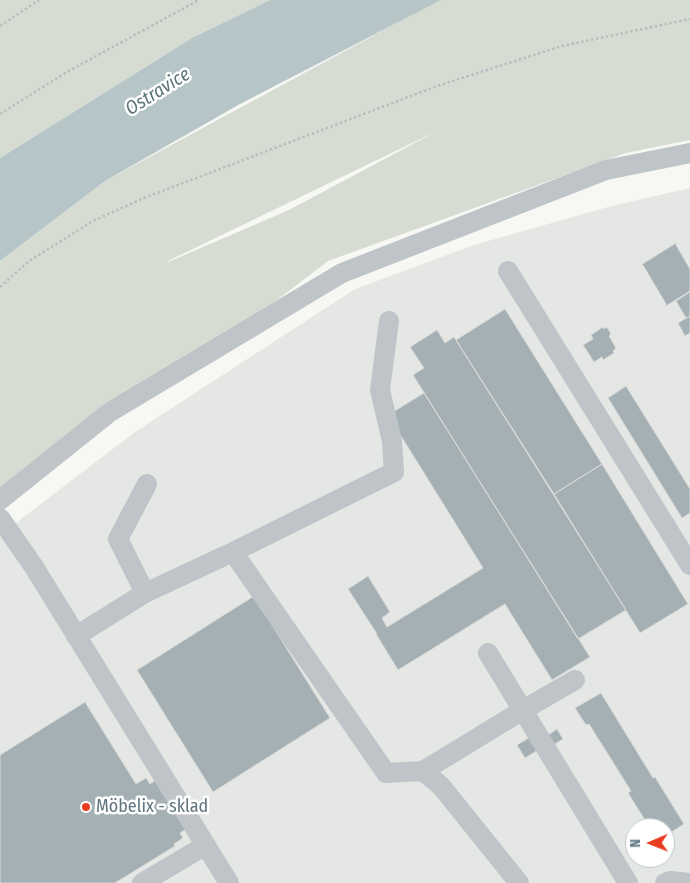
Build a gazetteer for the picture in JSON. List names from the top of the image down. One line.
{"water":["Ostravice"],"places":["Möbelix - sklad"],"north":"left"}
